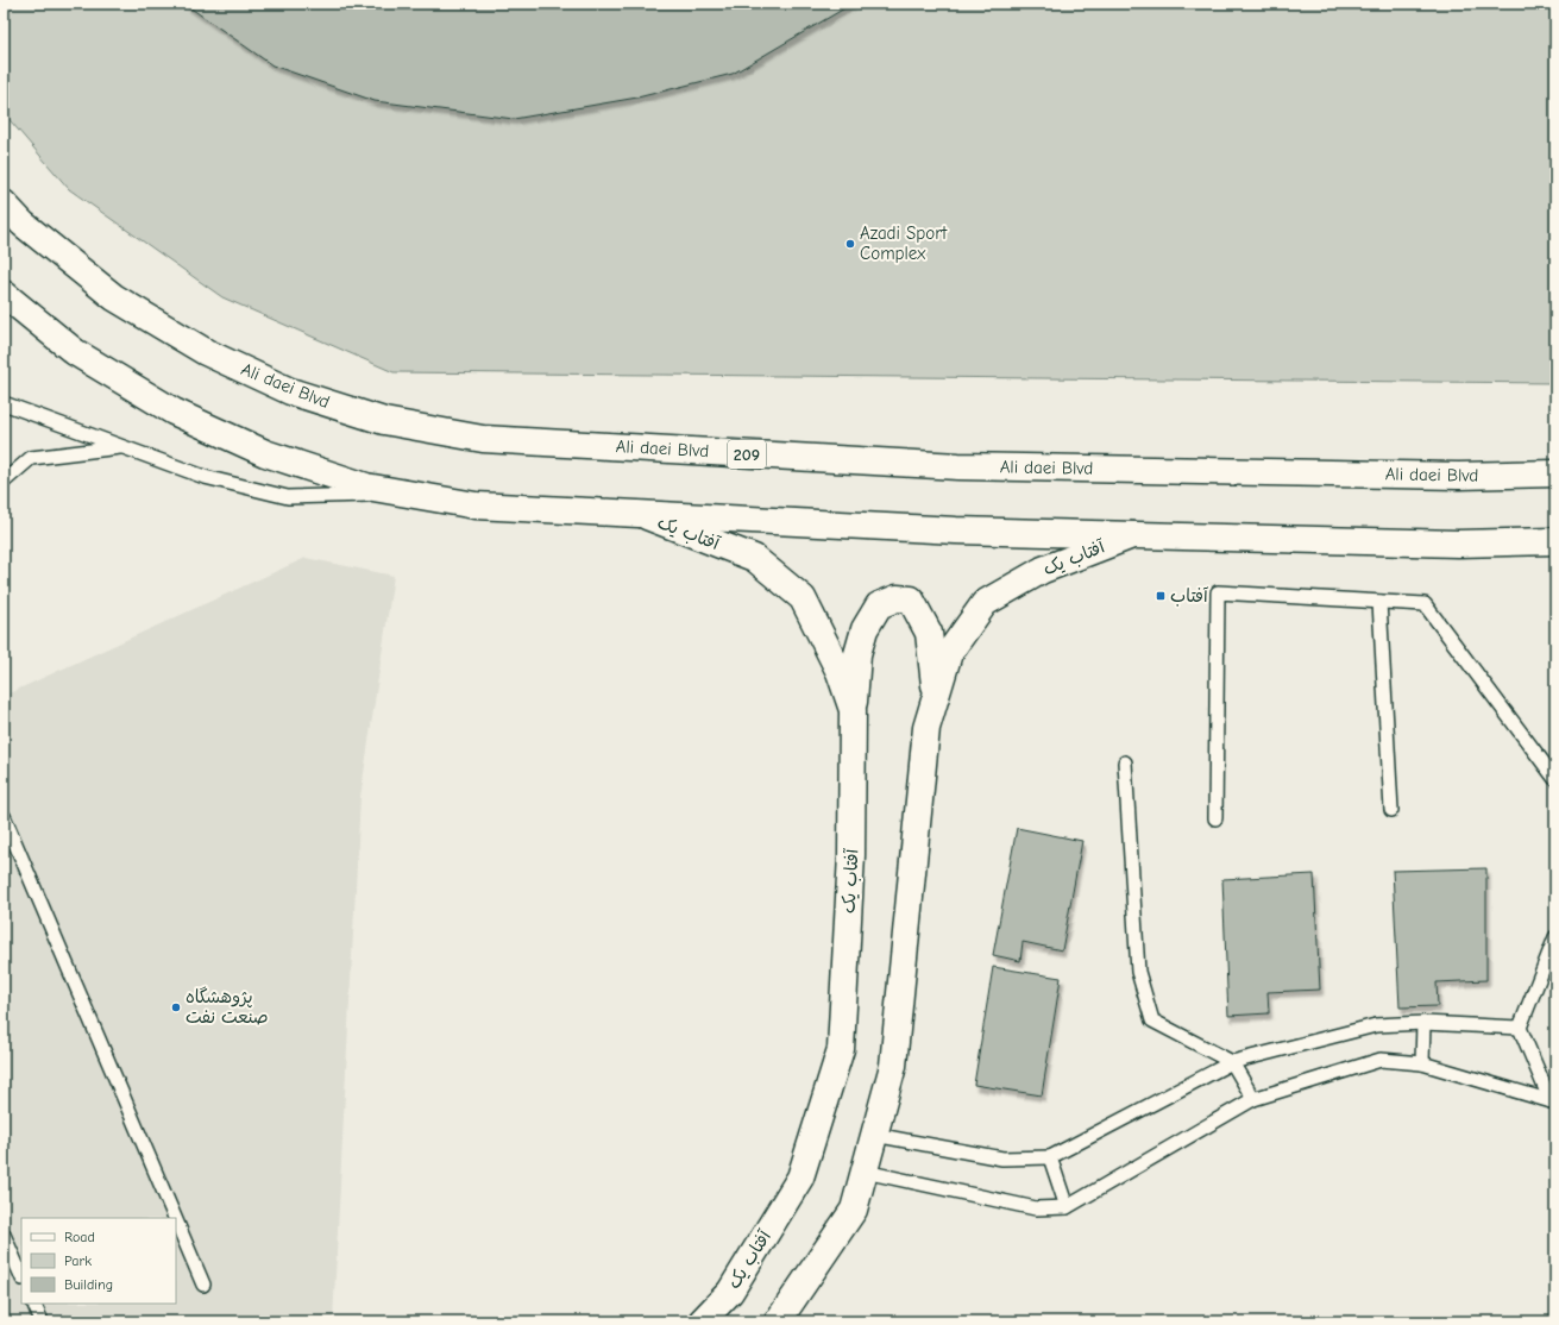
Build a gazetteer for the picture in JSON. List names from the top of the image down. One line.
{"streets":{"main road":["Ali daei Blvd","209","آفتاب یک"]},"places":{"other":["Azadi Sport Complex","پژوهشگاه صنعت نفت"],"transit":["آفتاب"]},"legend":["Road","Park","Building"]}
